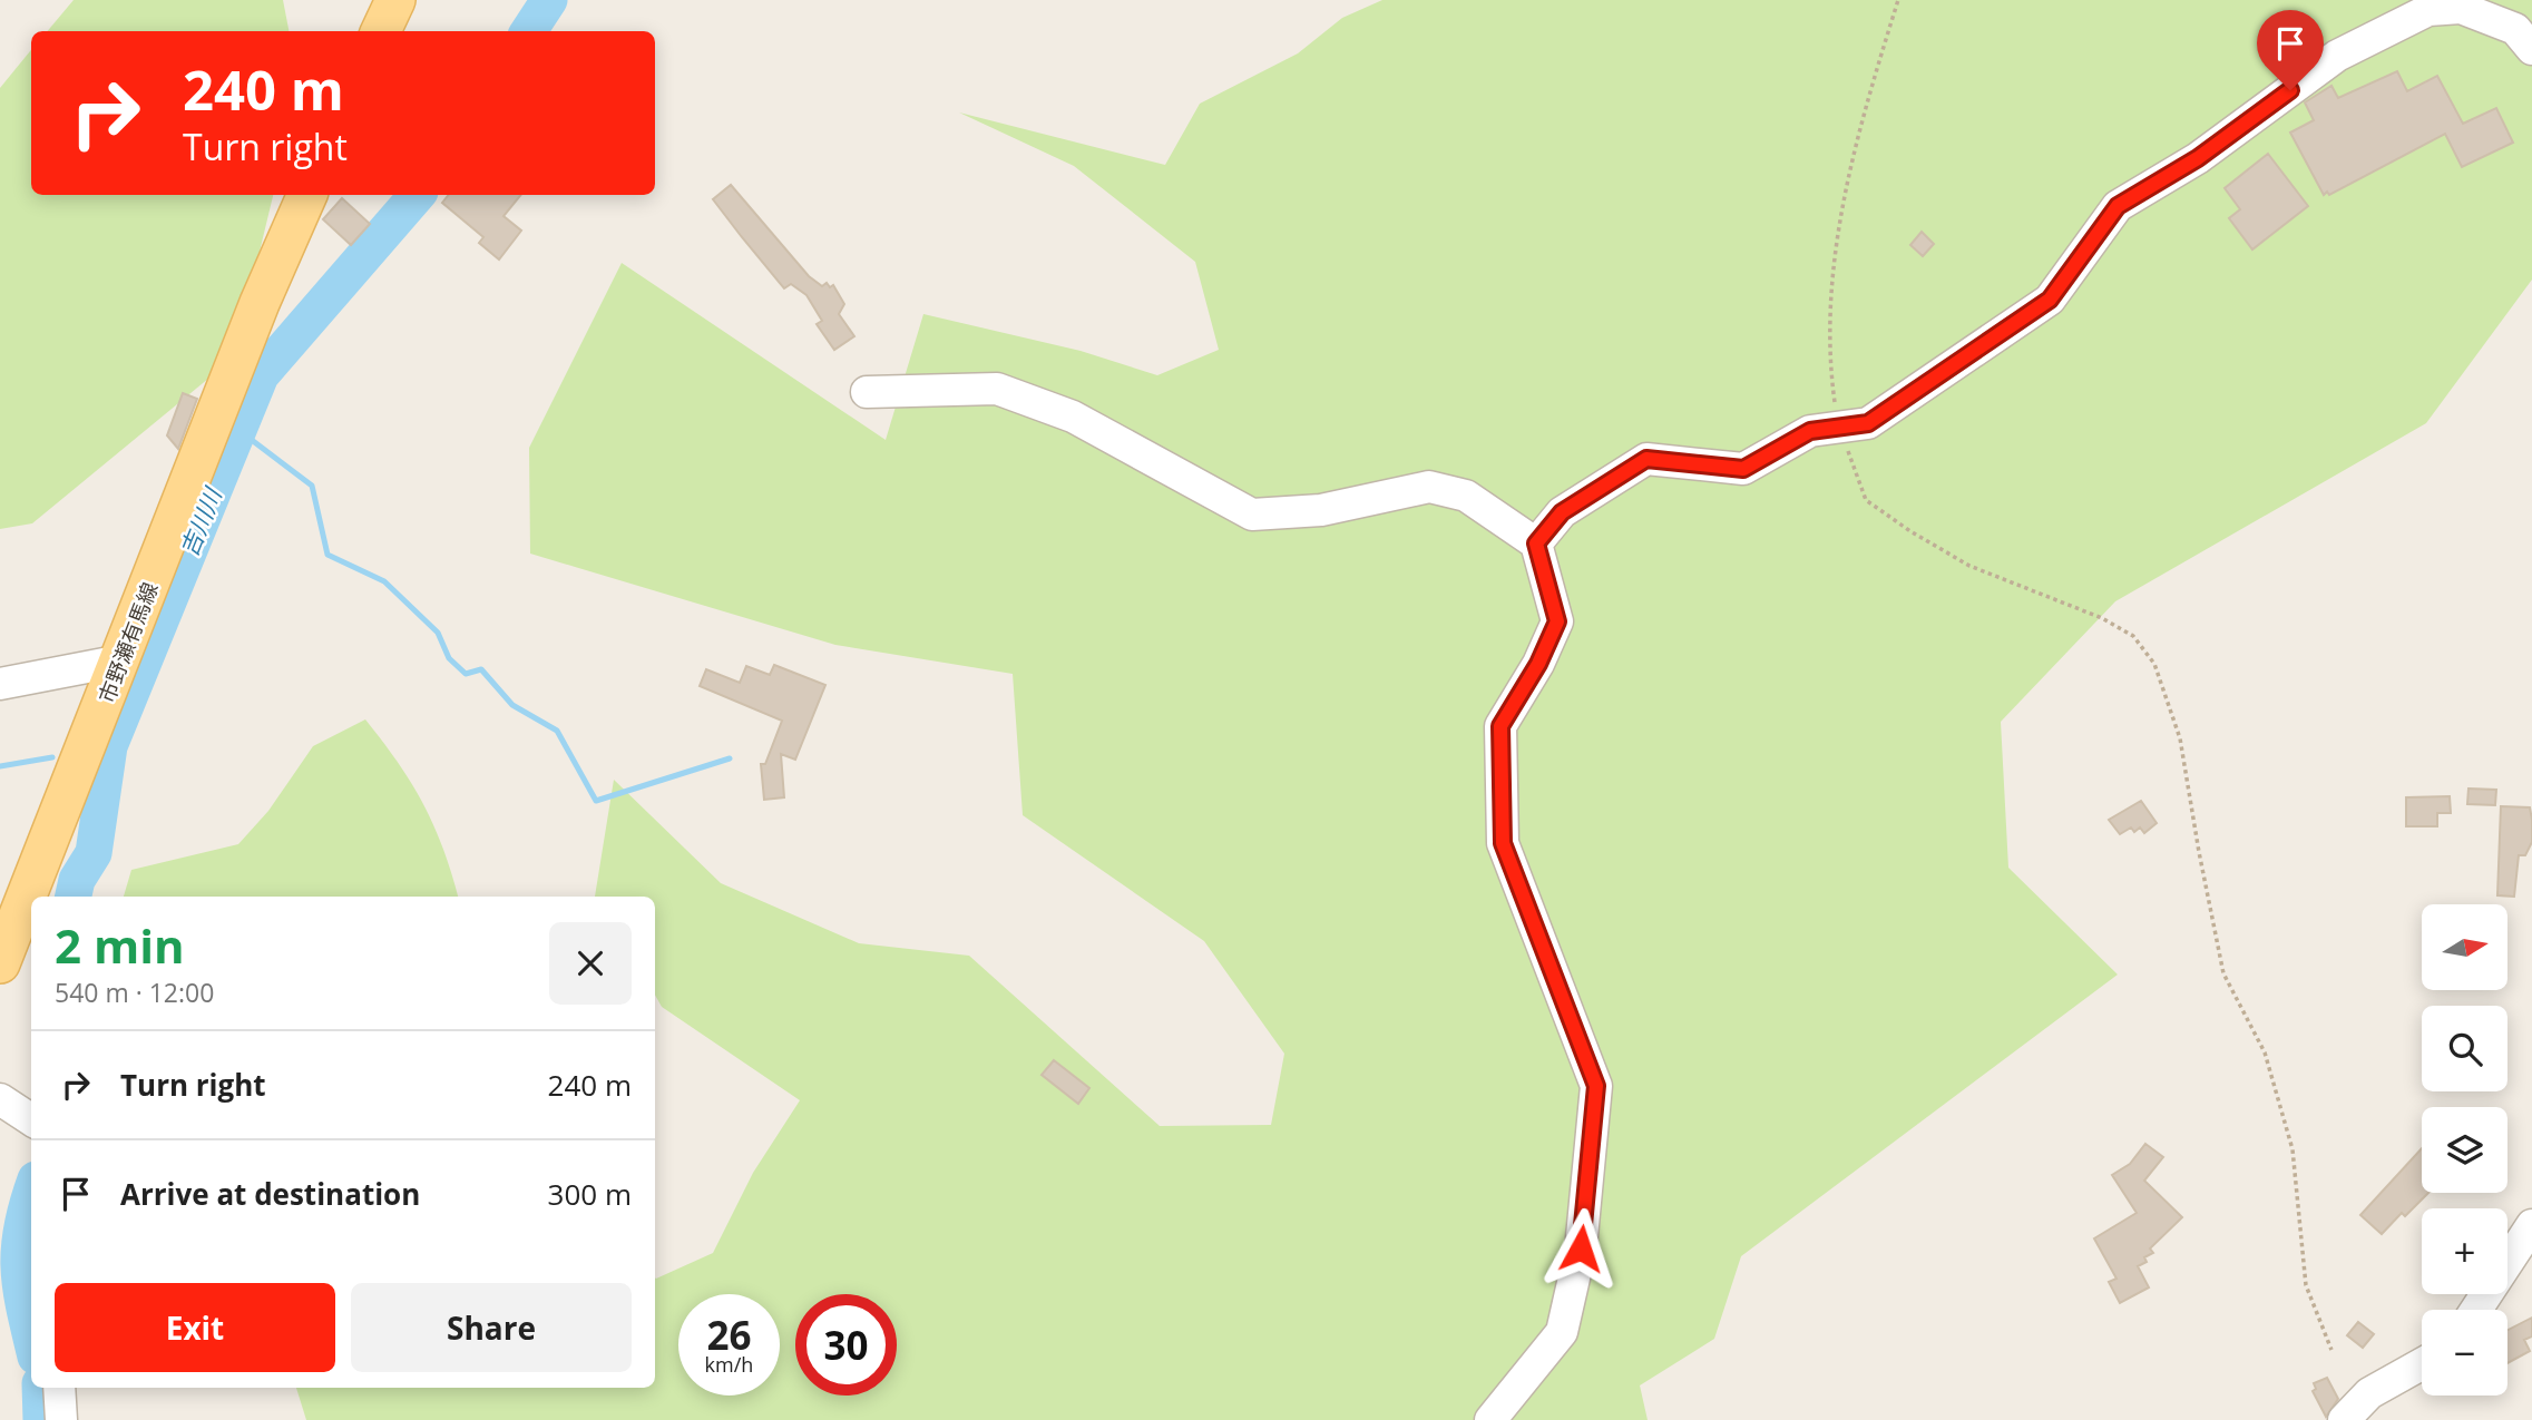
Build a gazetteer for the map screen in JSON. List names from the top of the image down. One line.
{"streets":{"main road":["市野瀬有馬線"]},"water":["吉川川"],"north":"right","page":{"turn":["240 m","Turn right"],"heading":["2 min","540 m · 12:00"],"map_buttons":["+","−"],"list":[{"name":"Turn right","value":"240 m"},{"name":"Arrive at destination","value":"300 m"}],"buttons":["Exit","Share"],"speed":"26 km/h","limit":"30"}}
